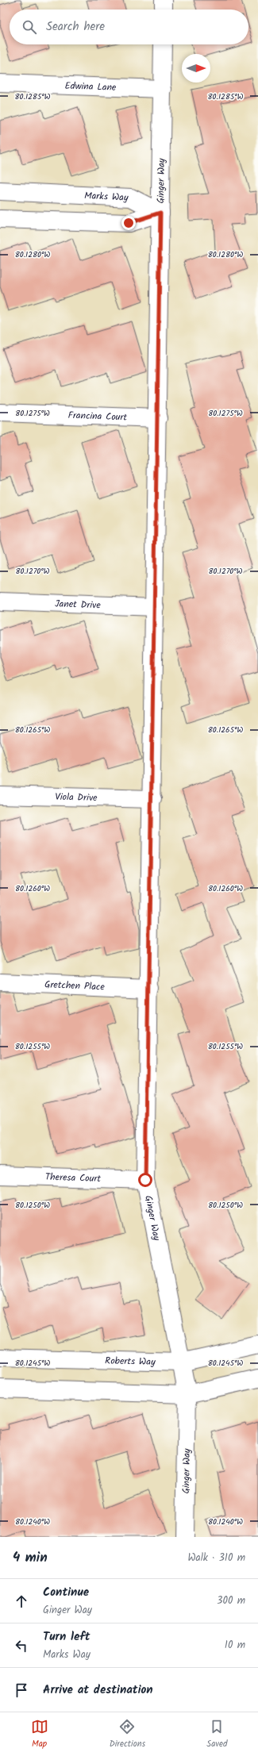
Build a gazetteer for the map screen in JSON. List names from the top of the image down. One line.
{"streets":{"street":["Edwina Lane","Ginger Way","Marks Way","Francina Court","Janet Drive","Viola Drive","Gretchen Place","Theresa Court","Roberts Way"]},"crossings":[["Edwina Lane","Ginger Way"],["Ginger Way","Marks Way"],["Ginger Way","Francina Court"],["Ginger Way","Janet Drive"],["Ginger Way","Viola Drive"],["Ginger Way","Gretchen Place"],["Ginger Way","Theresa Court"],["Ginger Way","Roberts Way"]],"north":"right","page":{"search":"Search here","heading":["4 min","Walk · 310 m"],"list":[["Continue","Ginger Way","300 m"],["Turn left","Marks Way","10 m"],"Arrive at destination"],"nav":["Map","Directions","Saved"]},"coordinates":["80.1285°W","80.1280°W","80.1275°W","80.1270°W","80.1265°W","80.1260°W","80.1255°W","80.1250°W","80.1245°W","80.1240°W"]}
